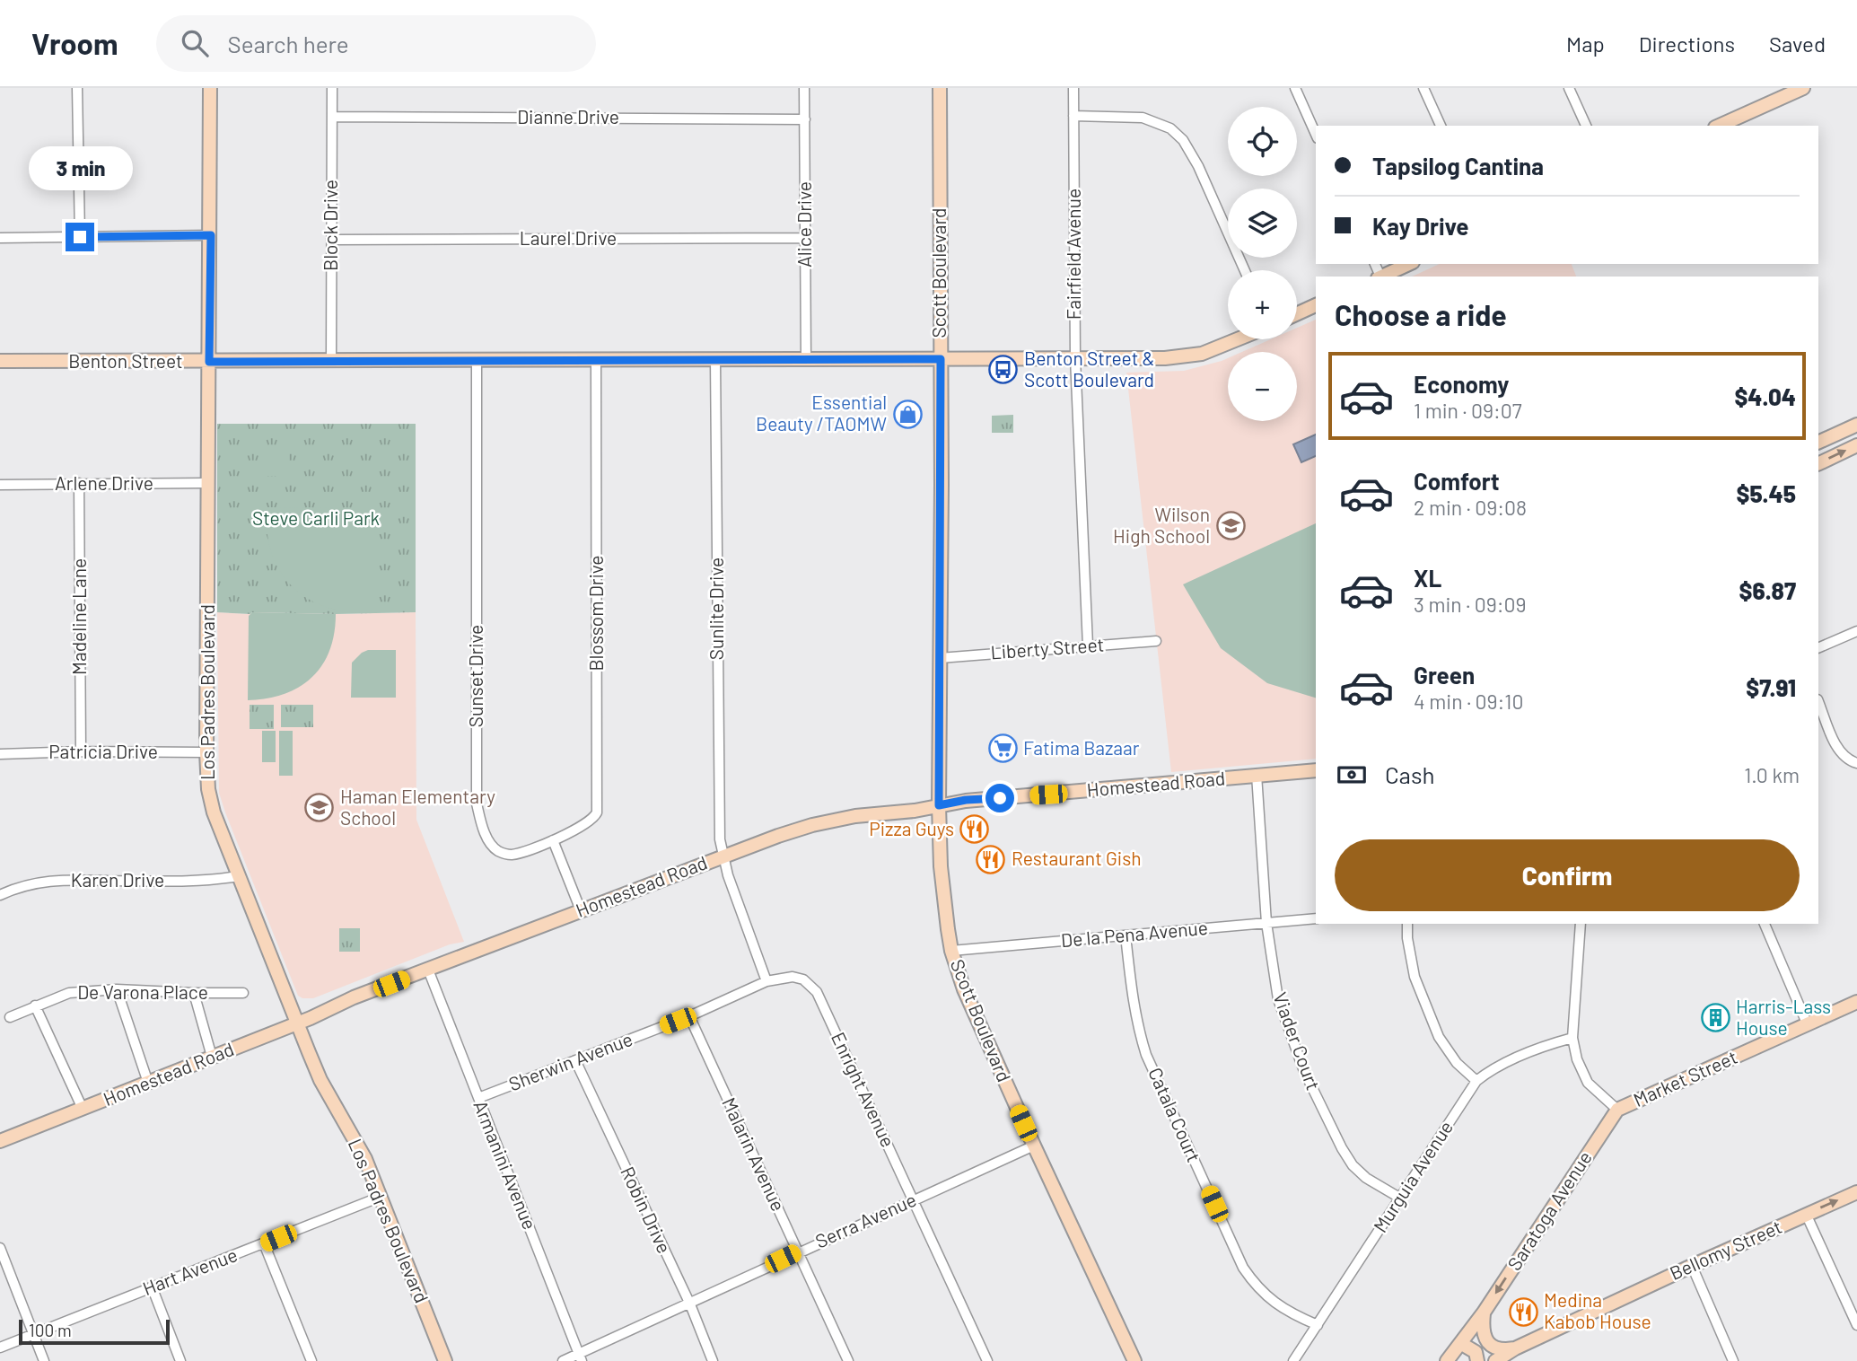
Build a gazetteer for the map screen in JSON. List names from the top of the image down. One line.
{"streets":{"main road":["Scott Boulevard","Benton Street","Los Padres Boulevard","Homestead Road","Market Street","Saratoga Avenue","Bellomy Street"],"street":["Dianne Drive","Alice Drive","Block Drive","Laurel Drive","Fairfield Avenue","Arlene Drive","Sunlite Drive","Blossom Drive","Madeline Lane","Liberty Street","Sunset Drive","Patricia Drive","Karen Drive","De la Pena Avenue","De Varona Place","Viader Court","Sherwin Avenue","Enright Avenue","Catala Court","Malarin Avenue","Armanini Avenue","Murguia Avenue","Robin Drive","Serra Avenue","Hart Avenue"]},"crossings":[["Dianne Drive","Alice Drive"],["Dianne Drive","Block Drive"],["Alice Drive","Laurel Drive"],["Alice Drive","Benton Street"],["Block Drive","Laurel Drive"],["Block Drive","Benton Street"],["Fairfield Avenue","Benton Street"],["Fairfield Avenue","Liberty Street"],["Scott Boulevard","Benton Street"],["Scott Boulevard","Liberty Street"],["Scott Boulevard","Homestead Road"],["Scott Boulevard","De la Pena Avenue"],["Scott Boulevard","Serra Avenue"],["Benton Street","Sunlite Drive"],["Benton Street","Blossom Drive"],["Benton Street","Sunset Drive"],["Benton Street","Los Padres Boulevard"],["Arlene Drive","Madeline Lane"],["Arlene Drive","Los Padres Boulevard"],["Sunlite Drive","Homestead Road"],["Blossom Drive","Sunset Drive"],["Madeline Lane","Patricia Drive"],["Los Padres Boulevard","Patricia Drive"],["Los Padres Boulevard","Homestead Road"],["Los Padres Boulevard","Karen Drive"],["Los Padres Boulevard","Hart Avenue"],["Homestead Road","Viader Court"],["Homestead Road","Armanini Avenue"],["De la Pena Avenue","Viader Court"],["De la Pena Avenue","Catala Court"],["Viader Court","Murguia Avenue"],["Sherwin Avenue","Enright Avenue"],["Sherwin Avenue","Malarin Avenue"],["Sherwin Avenue","Armanini Avenue"],["Sherwin Avenue","Robin Drive"],["Market Street","Saratoga Avenue"],["Enright Avenue","Serra Avenue"],["Catala Court","Murguia Avenue"],["Malarin Avenue","Serra Avenue"],["Armanini Avenue","Serra Avenue"],["Robin Drive","Serra Avenue"]],"one_way":["Saratoga Avenue"],"parks":["Steve Carli Park"],"places":{"bus stop":["Benton Street & Scott Boulevard"],"shop":["Essential Beauty /TAOMW"],"school or university":["Wilson High School","Haman Elementary School"],"supermarket":["Fatima Bazaar"],"restaurant":["Pizza Guys","Restaurant Gish","Medina Kabob House"],"building":["Harris-Lass House"]},"scale_bar":"100 m","page":{"header":"Vroom","search":"Search here","nav":["Map","Directions","Saved"],"map_buttons":["+","−"],"banner":["Tapsilog Cantina","Kay Drive"],"bubble":"3 min","heading":"Choose a ride","list":[{"name":"Economy","note":"1 min · 09:07","value":"$4.04"},{"name":"Comfort","note":"2 min · 09:08","value":"$5.45"},{"name":"XL","note":"3 min · 09:09","value":"$6.87"},{"name":"Green","note":"4 min · 09:10","value":"$7.91"}],"pay":["Cash","1.0 km"],"buttons":"Confirm","scale":"100 m"}}
